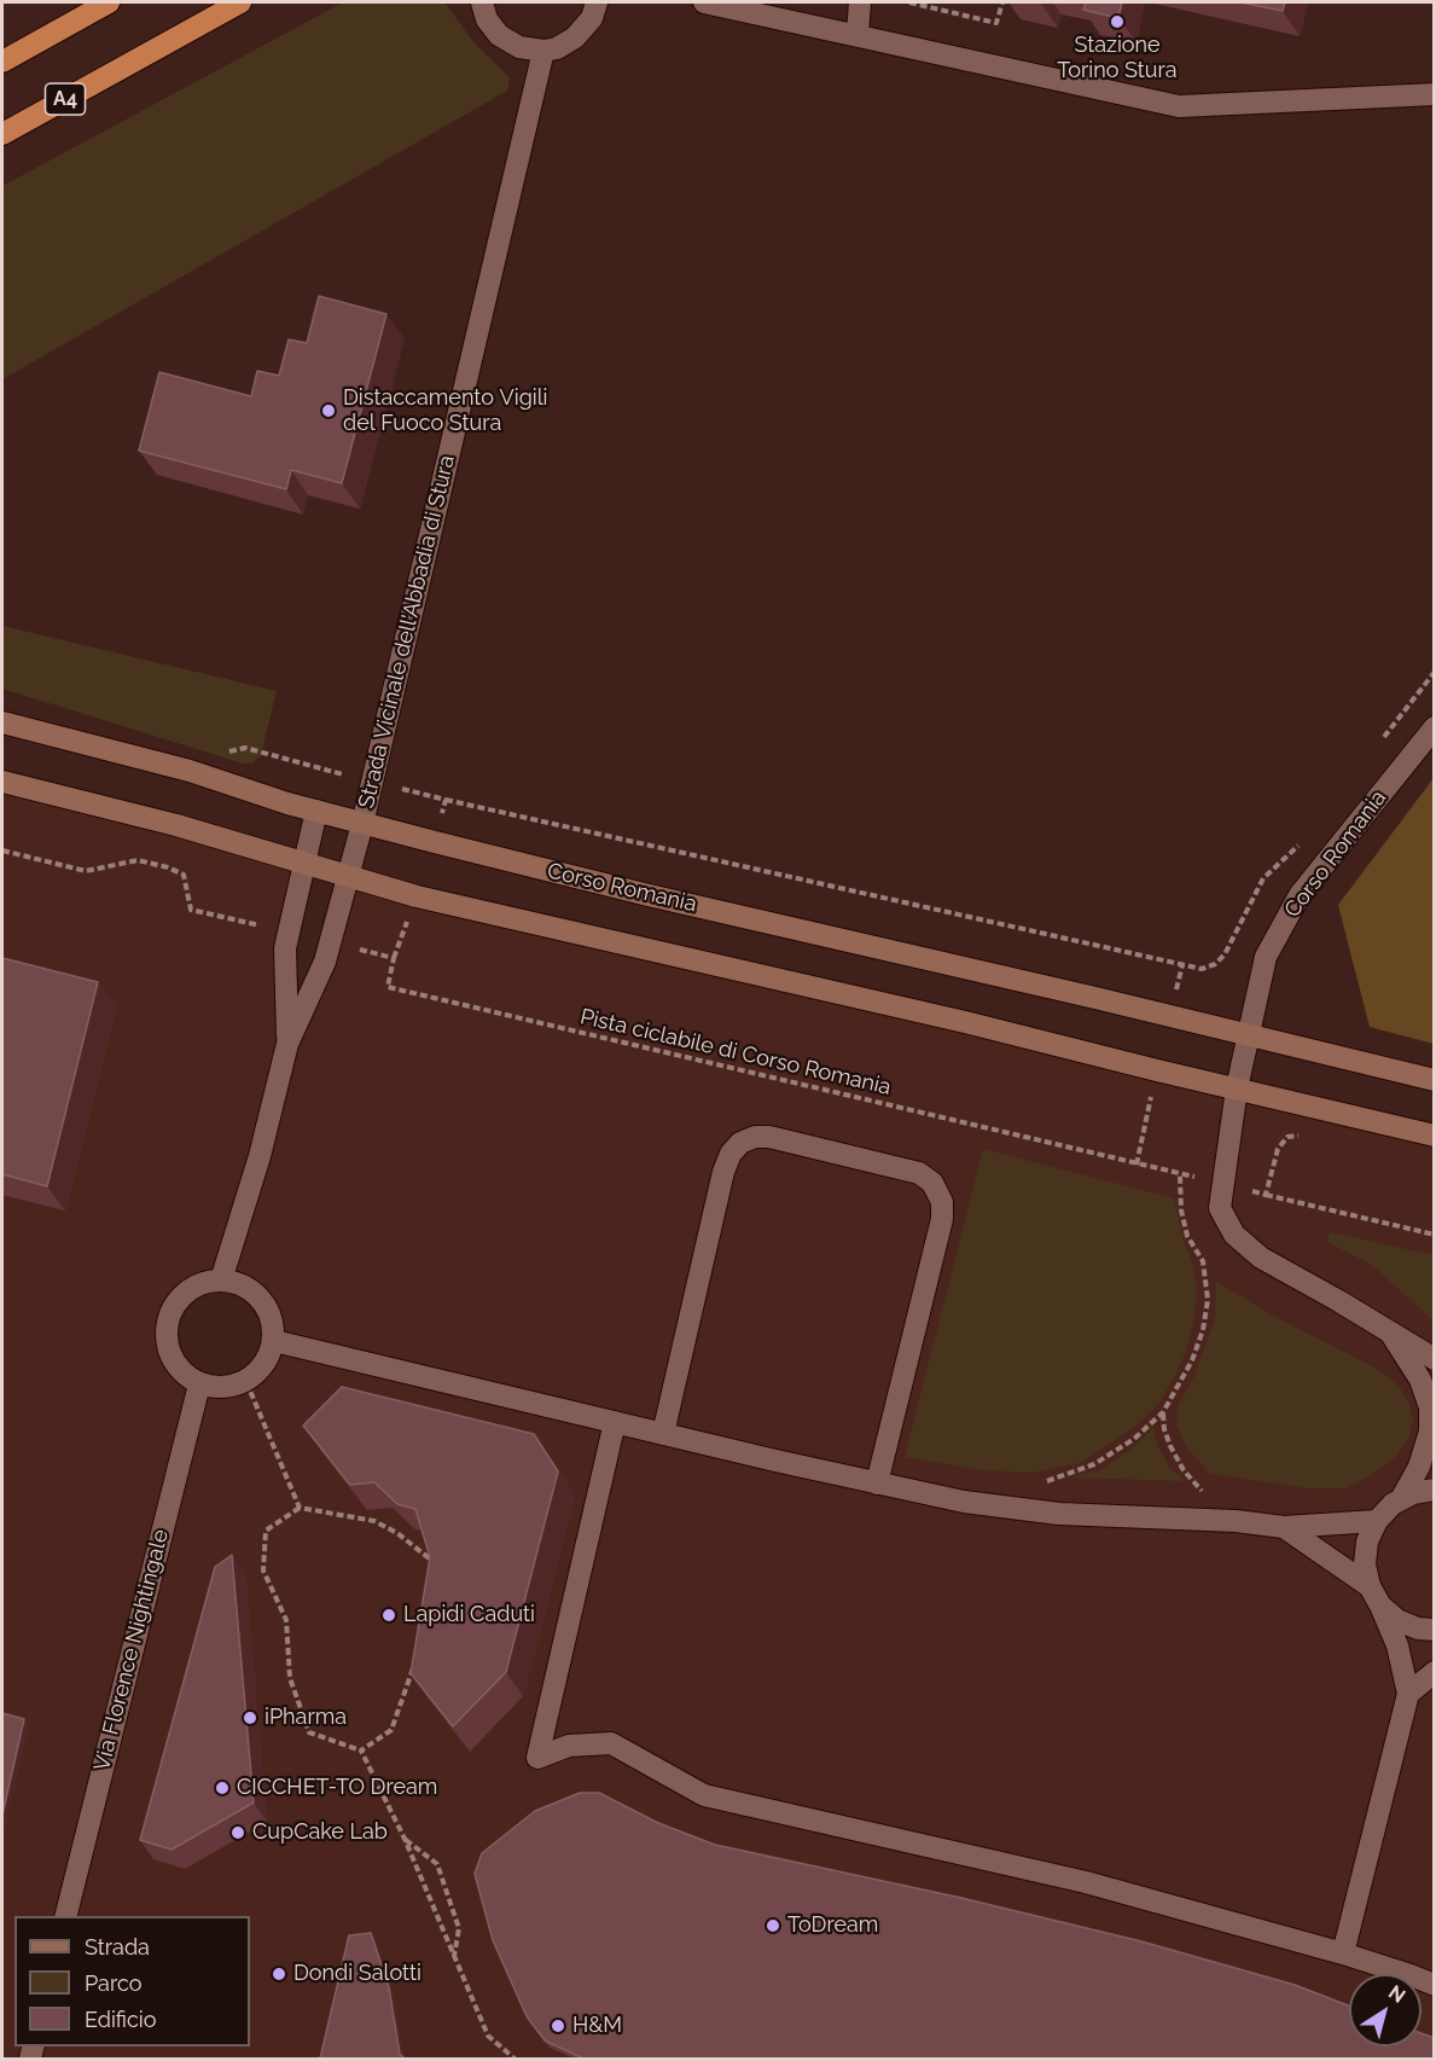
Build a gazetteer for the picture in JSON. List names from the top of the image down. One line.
{"streets":{"highway":["A4"],"main road":["Corso Romania"],"street":["Strada Vicinale dell'Abbadia di Stura","Via Florence Nightingale"],"path":["Pista ciclabile di Corso Romania"]},"crossings":[["Strada Vicinale dell'Abbadia di Stura","Corso Romania"]],"places":["Stazione Torino Stura","Distaccamento Vigili del Fuoco Stura","Lapidi Caduti","iPharma","CICCHET-TO Dream","CupCake Lab","ToDream","Dondi Salotti","H&M"],"legend":["Strada","Parco","Edificio"],"north":"top right"}
